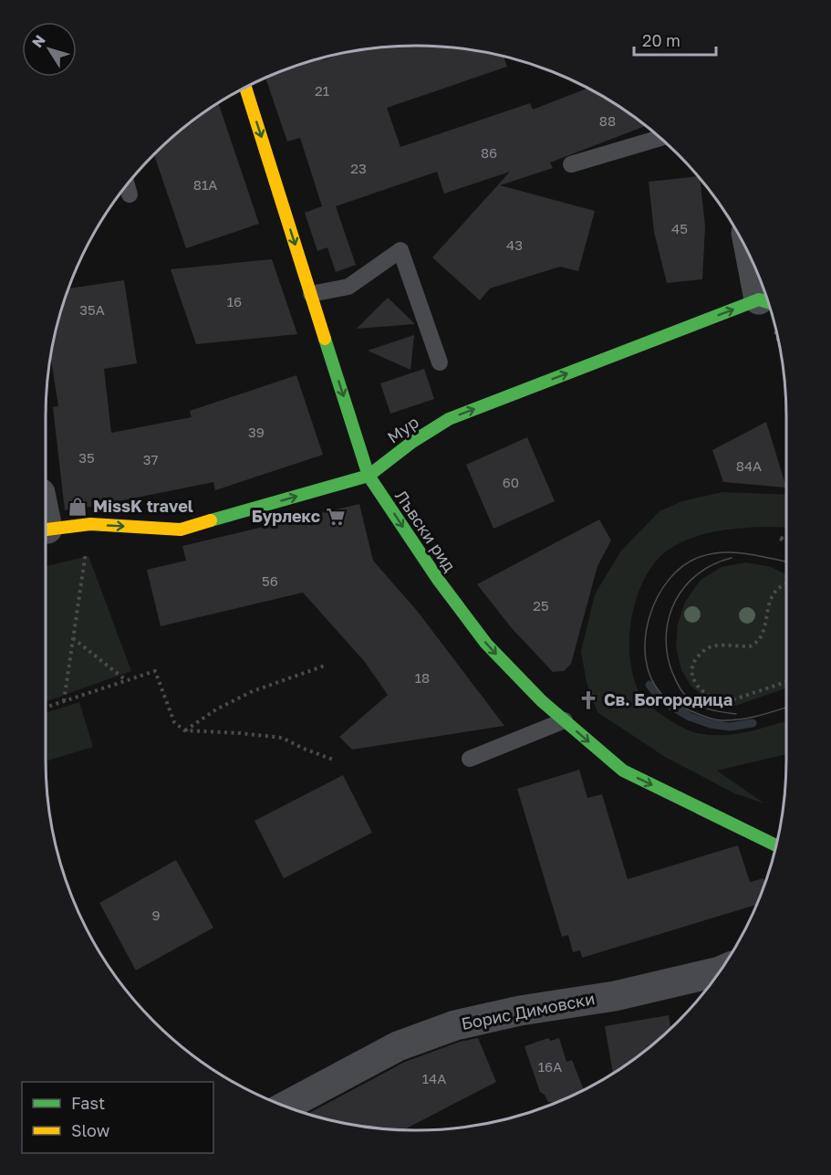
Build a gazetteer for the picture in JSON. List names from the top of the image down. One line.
{"streets":{"street":["Мур","Лъвски рид","Борис Димовски"]},"crossings":[["Мур","Лъвски рид"]],"one_way":["Мур","Лъвски рид"],"places":{"shop":["MissK travel"],"supermarket":["Бурлекс"],"church":["Св. Богородица"]},"house_numbers":["21","88","86","23","81А","45","43","16","35А","39","35","37","84А","60","56","25","18","9","16А","14А"],"legend":["Fast","Slow"],"scale_bar":"20 m","north":"top left"}
